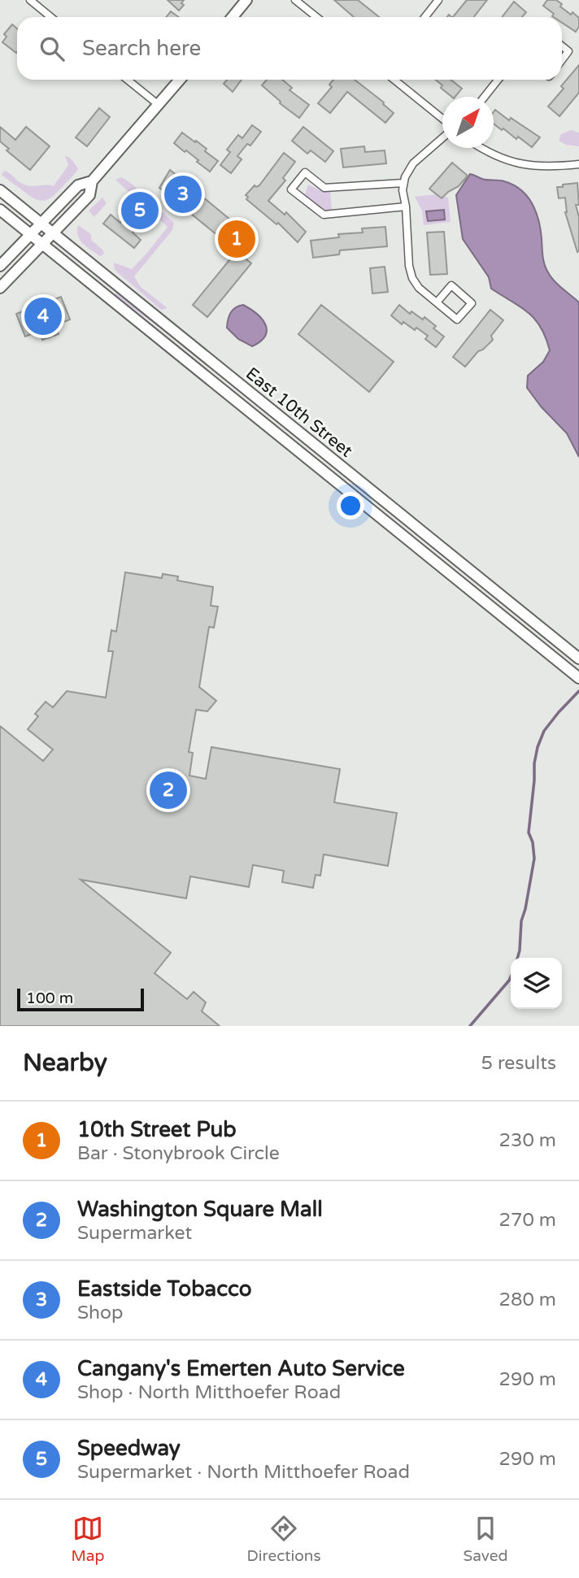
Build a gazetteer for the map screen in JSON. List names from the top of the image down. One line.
{"streets":{"main road":["East 10th Street"]},"scale_bar":"100 m","north":"top right","page":{"search":"Search here","pins":["3","5","1","4","2"],"scale":"100 m","heading":["Nearby","5 results"],"list":[{"mark":"1","name":"10th Street Pub","note":"Bar · Stonybrook Circle","value":"230 m"},{"mark":"2","name":"Washington Square Mall","note":"Supermarket","value":"270 m"},{"mark":"3","name":"Eastside Tobacco","note":"Shop","value":"280 m"},{"mark":"4","name":"Cangany's Emerten Auto Service","note":"Shop · North Mitthoefer Road","value":"290 m"},{"mark":"5","name":"Speedway","note":"Supermarket · North Mitthoefer Road","value":"290 m"}],"nav":["Map","Directions","Saved"]}}
